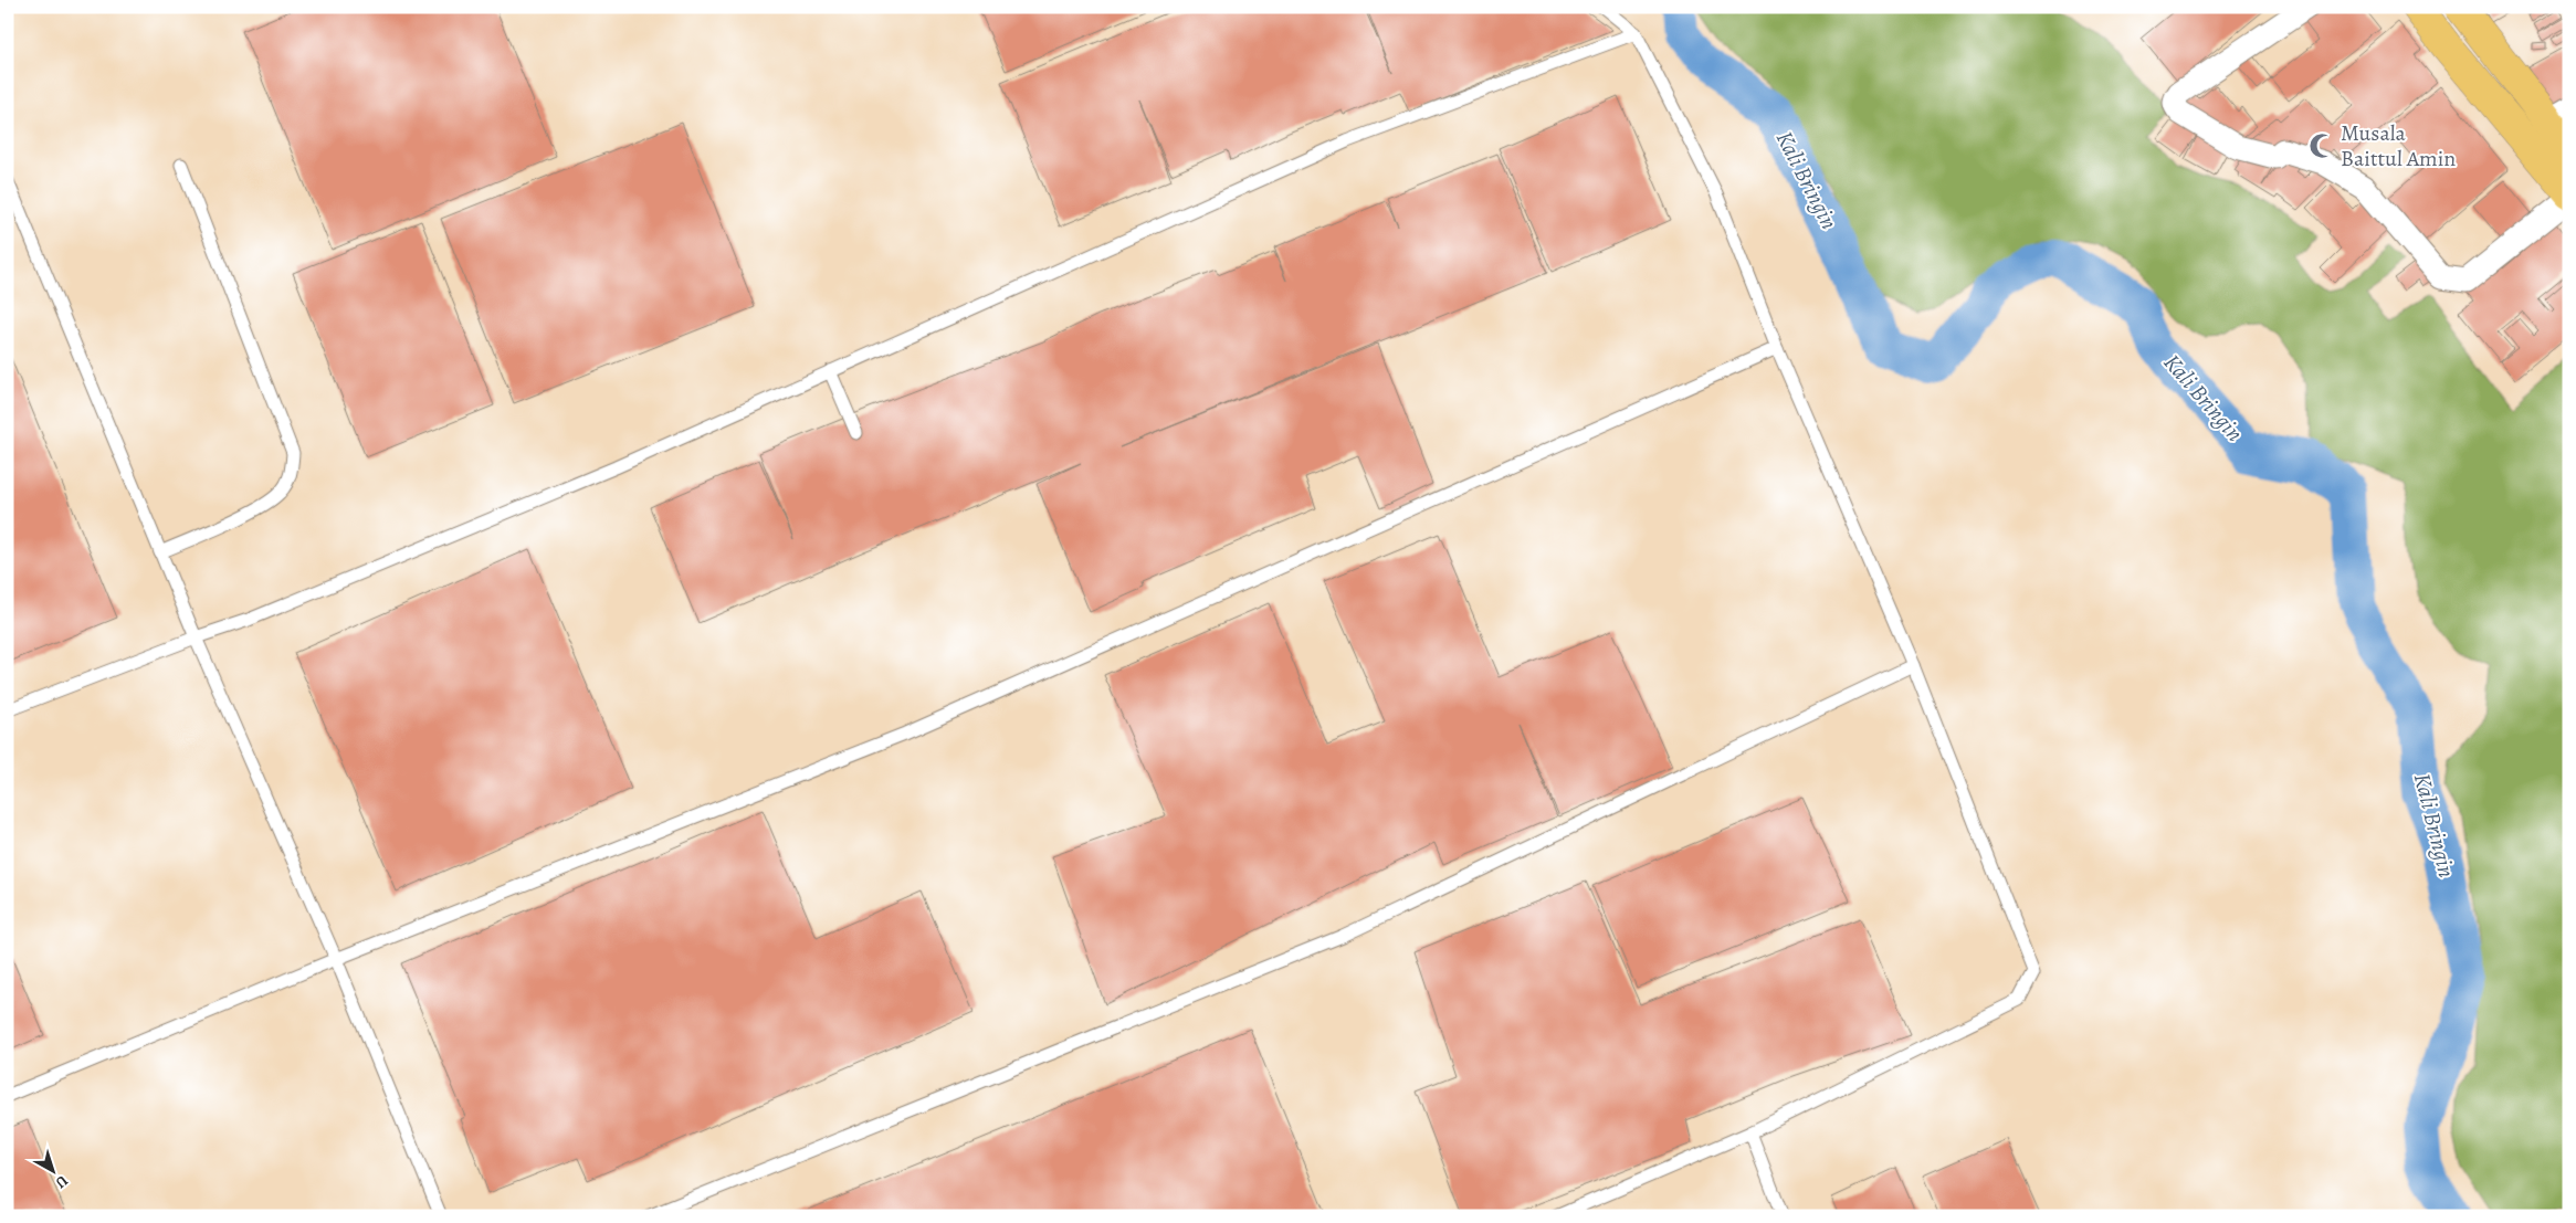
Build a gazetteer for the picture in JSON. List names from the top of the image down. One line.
{"water":["Kali Bringin"],"places":{"mosque":["Musala Baittul Amin"]},"north":"bottom right"}
